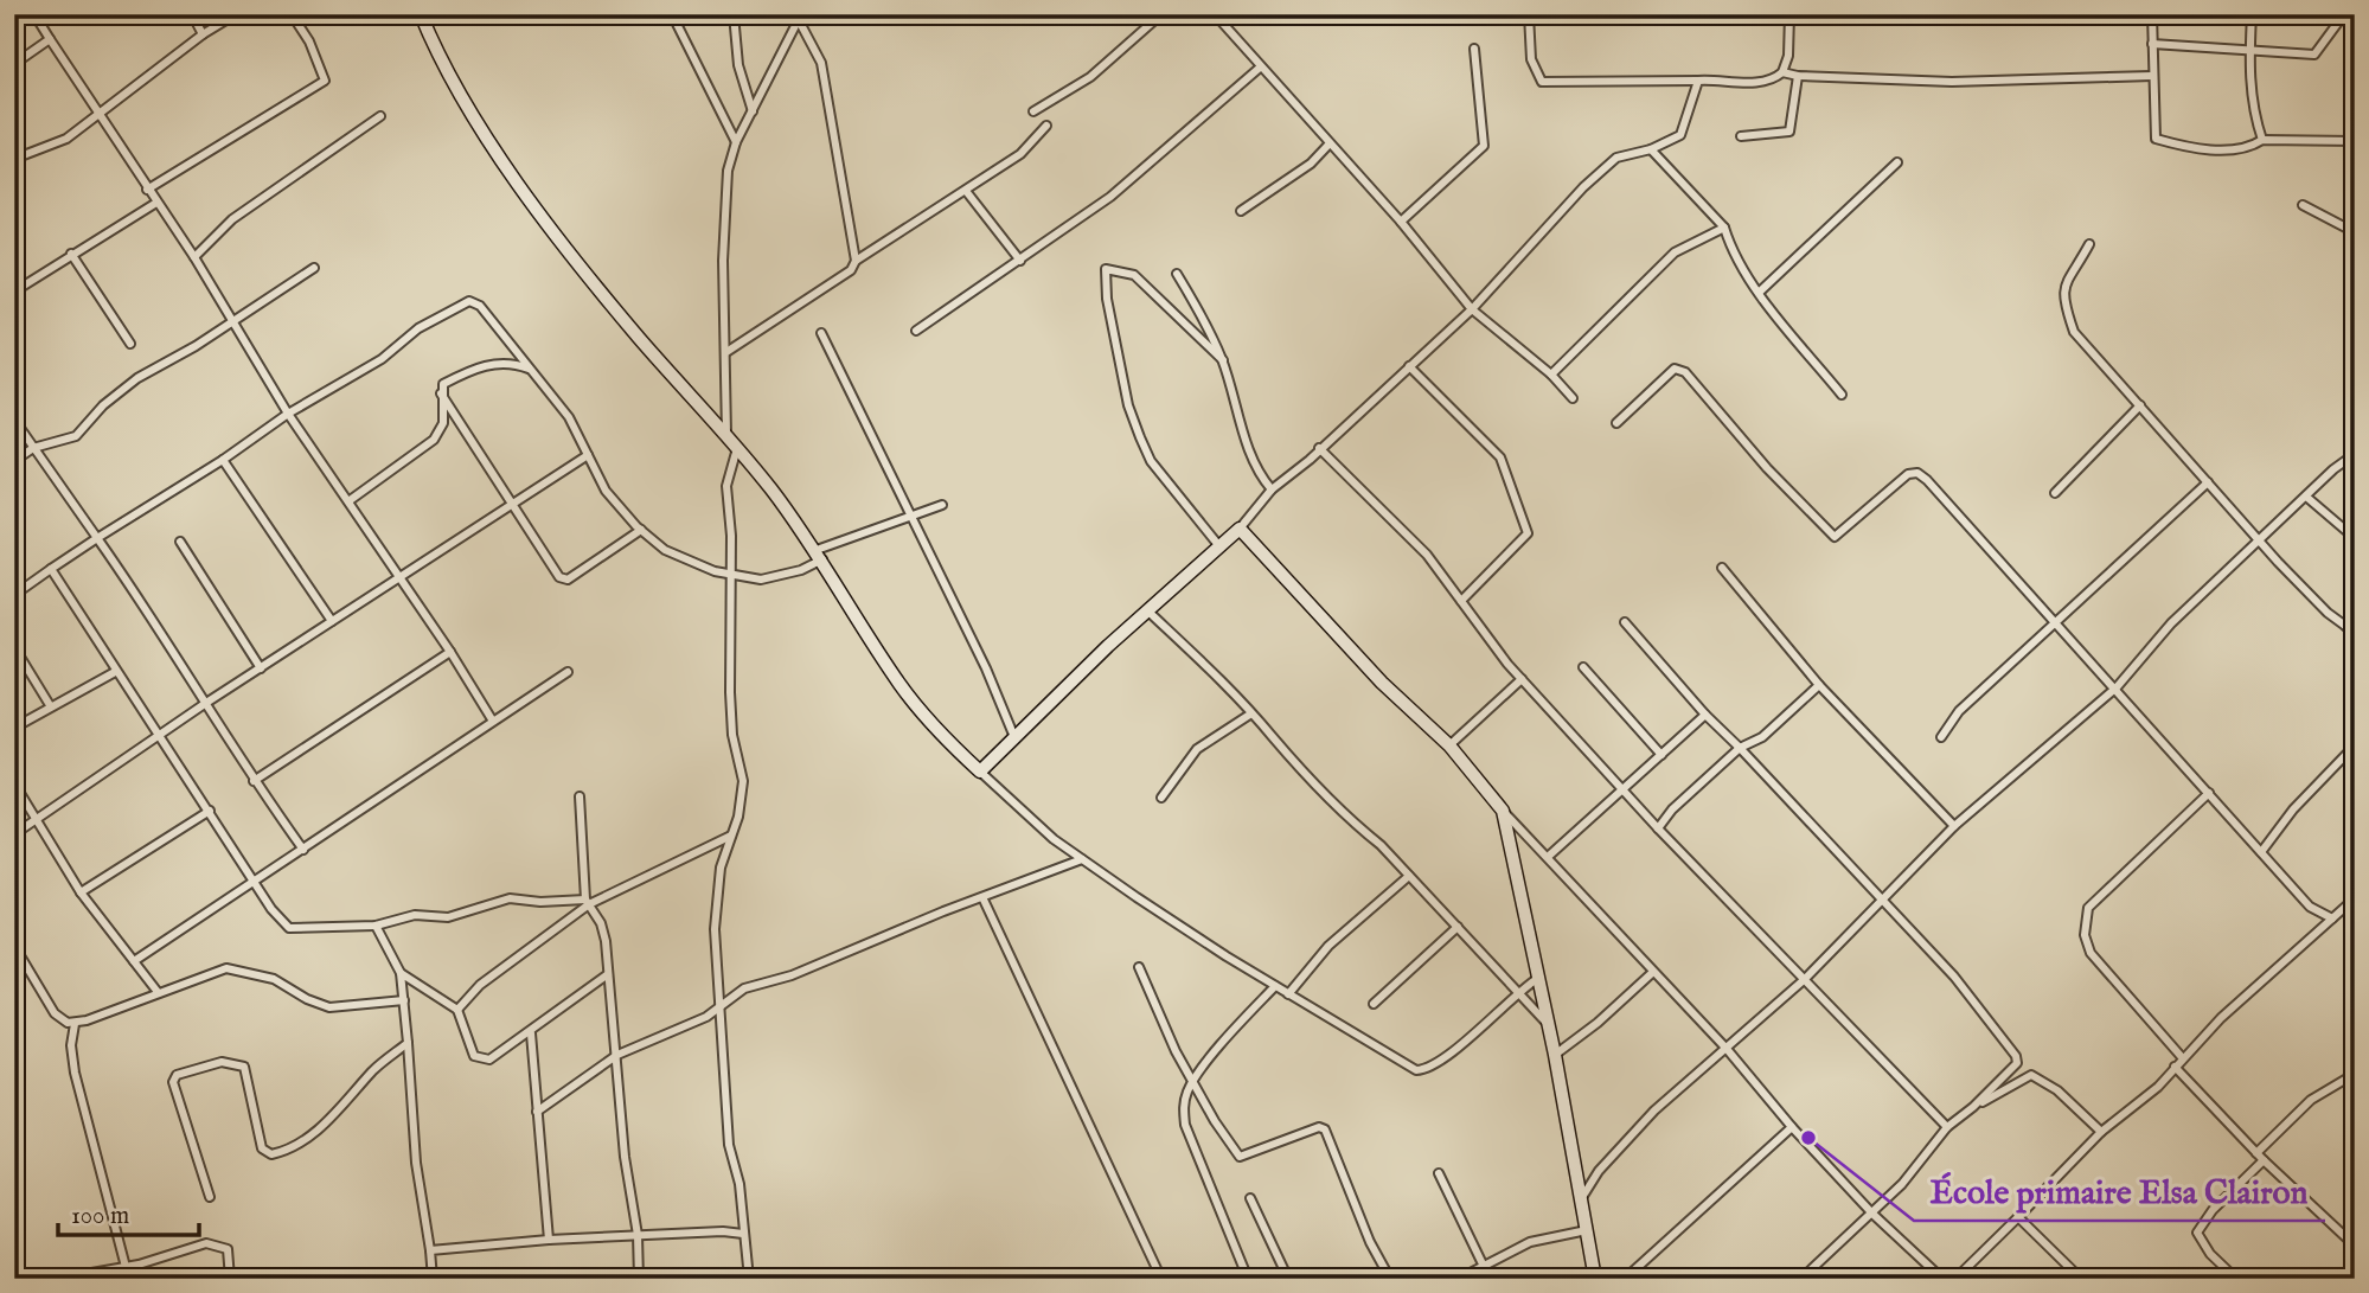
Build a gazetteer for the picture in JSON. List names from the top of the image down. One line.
{"places":["École primaire Elsa Clairon"],"scale_bar":"100 m"}
